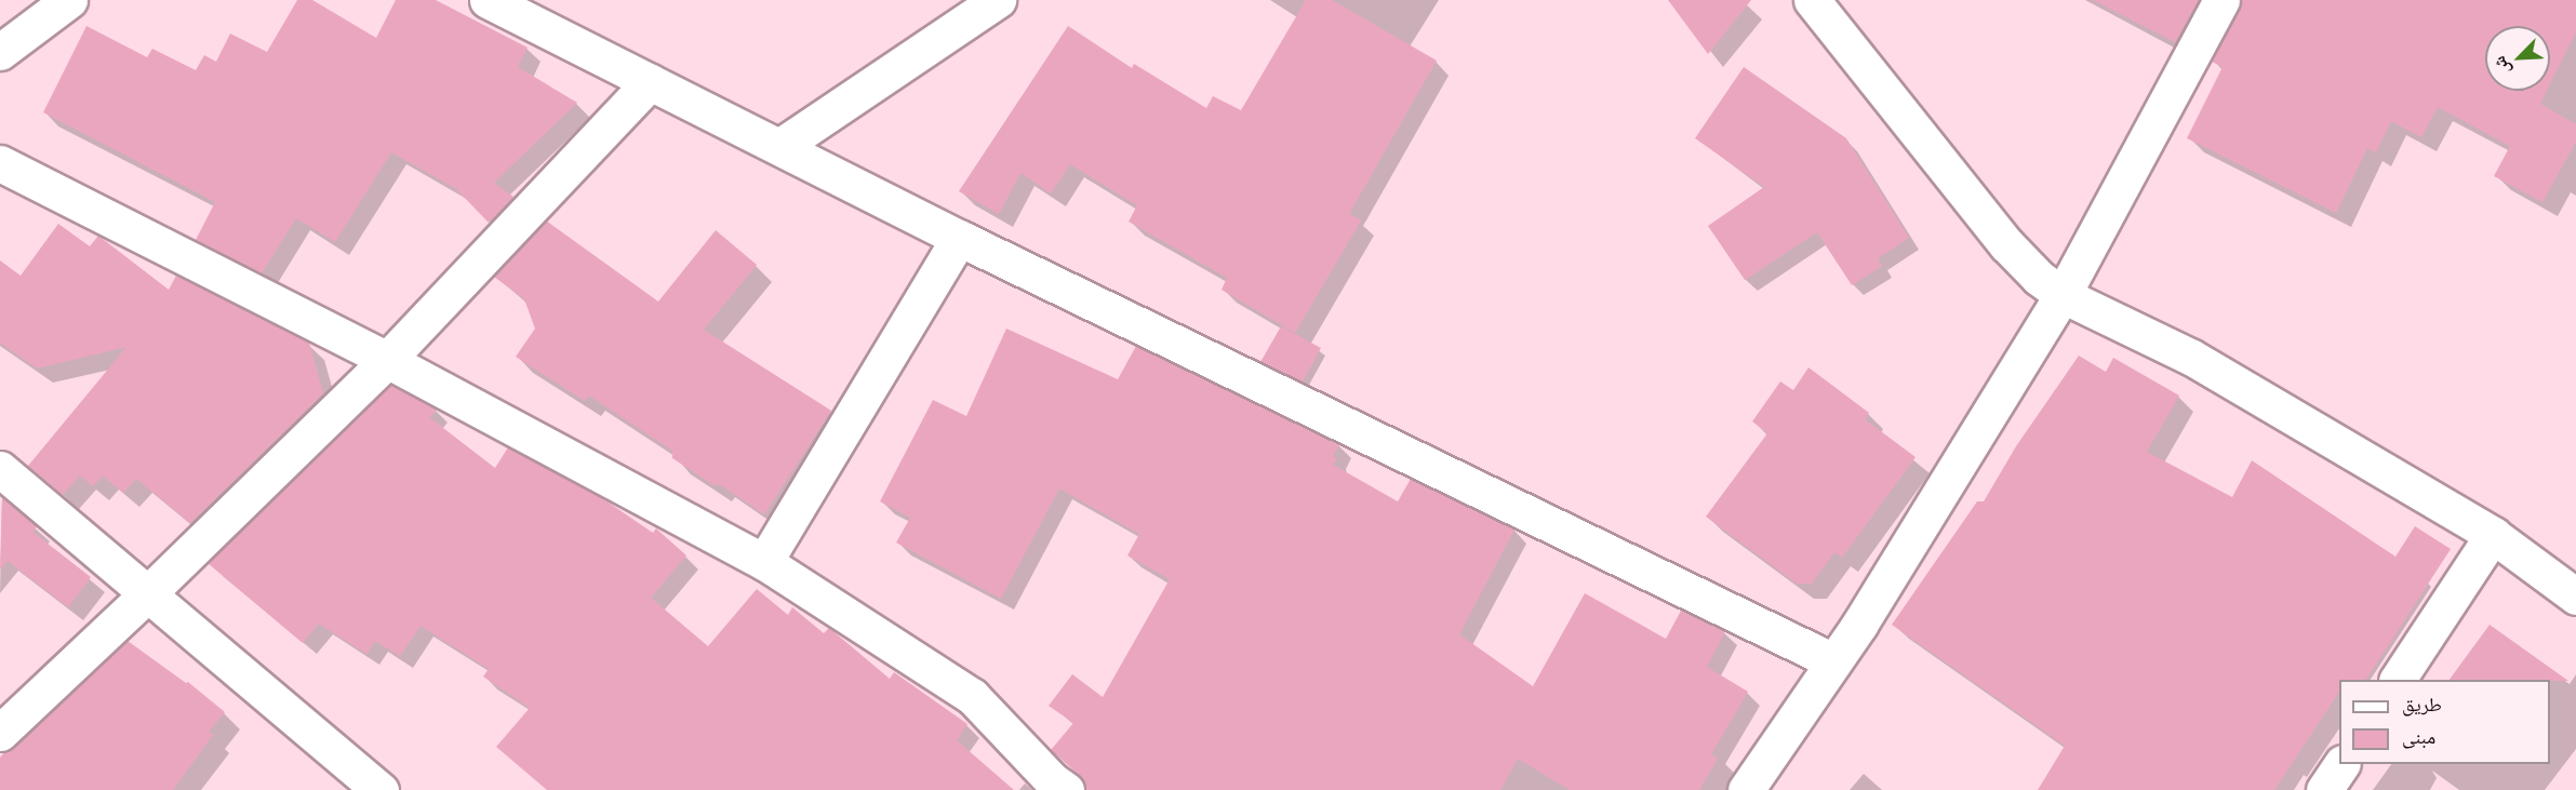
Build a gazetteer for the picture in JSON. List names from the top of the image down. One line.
{"legend":["طريق","مبنى"],"north":"bottom left"}
